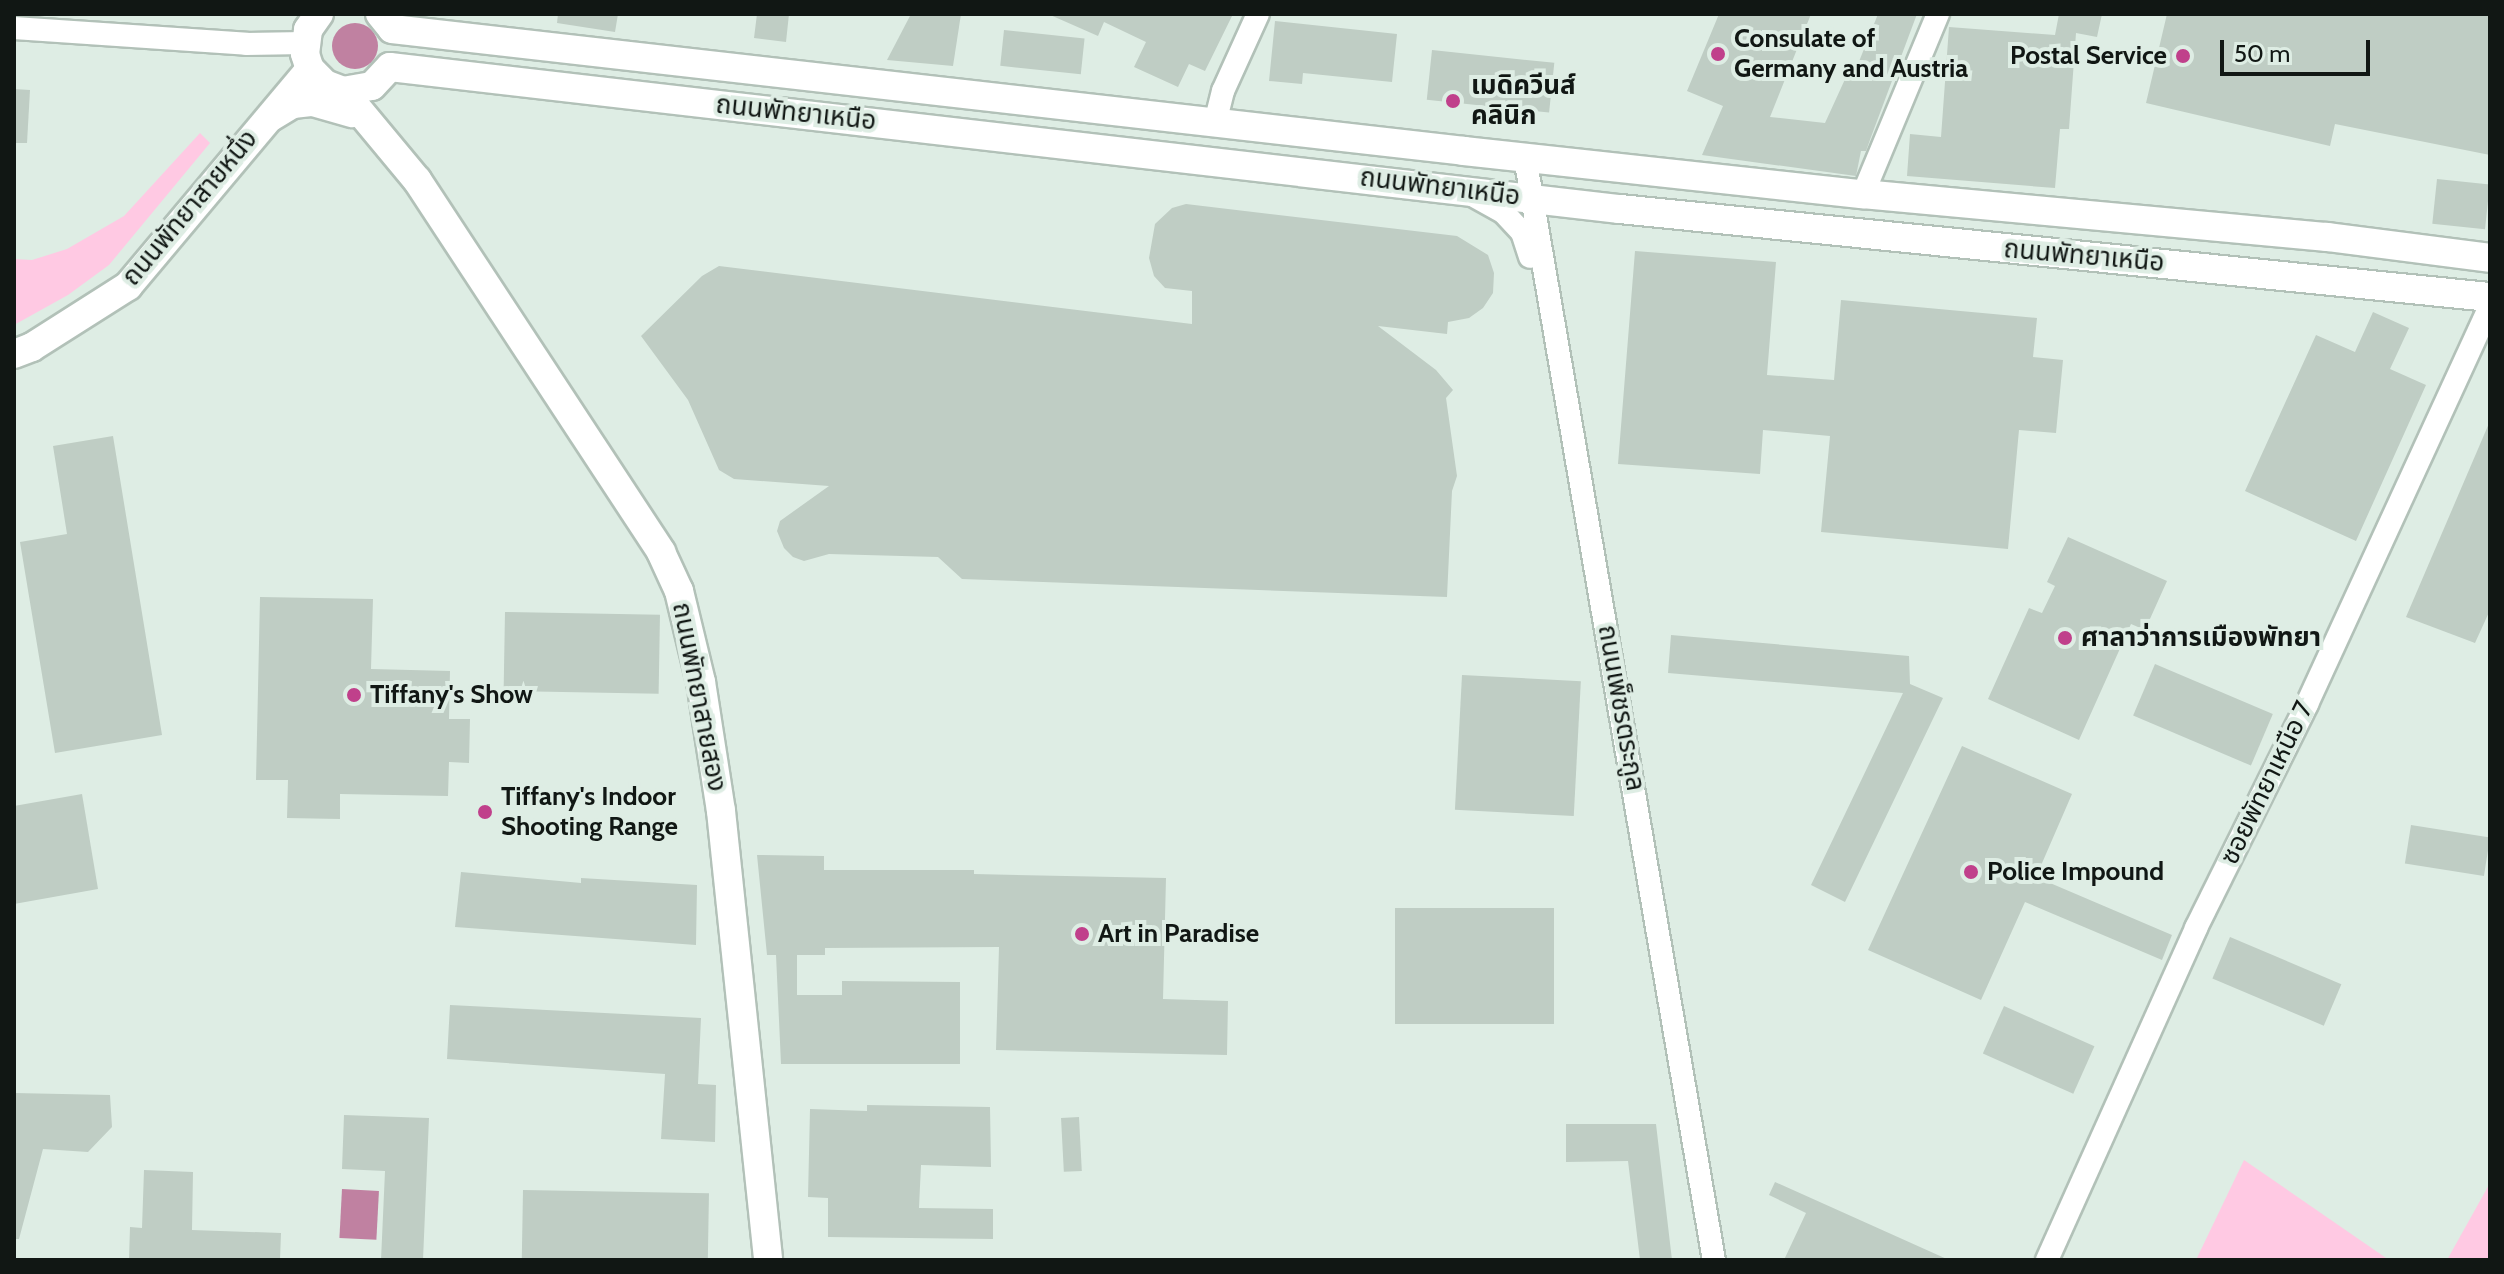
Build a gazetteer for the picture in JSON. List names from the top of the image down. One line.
{"streets":{"main road":["ถนนพัทยาเหนือ","ถนนพัทยาสายหนึ่ง","ถนนพัทยาสายสอง"],"street":["ถนนเพ็ชรตระกูล","ซอยพัทยาเหนือ 7"]},"crossings":[["ถนนพัทยาเหนือ","ถนนพัทยาสายสอง"],["ถนนพัทยาเหนือ","ถนนเพ็ชรตระกูล"],["ถนนพัทยาสายหนึ่ง","ถนนพัทยาสายสอง"]],"places":["Consulate of Germany and Austria","Postal Service","เมดิควีนส์ คลินิก","ศาลาว่าการเมืองพัทยา","Tiffany's Show","Tiffany's Indoor Shooting Range","Police Impound","Art in Paradise"],"scale_bar":"50 m"}
